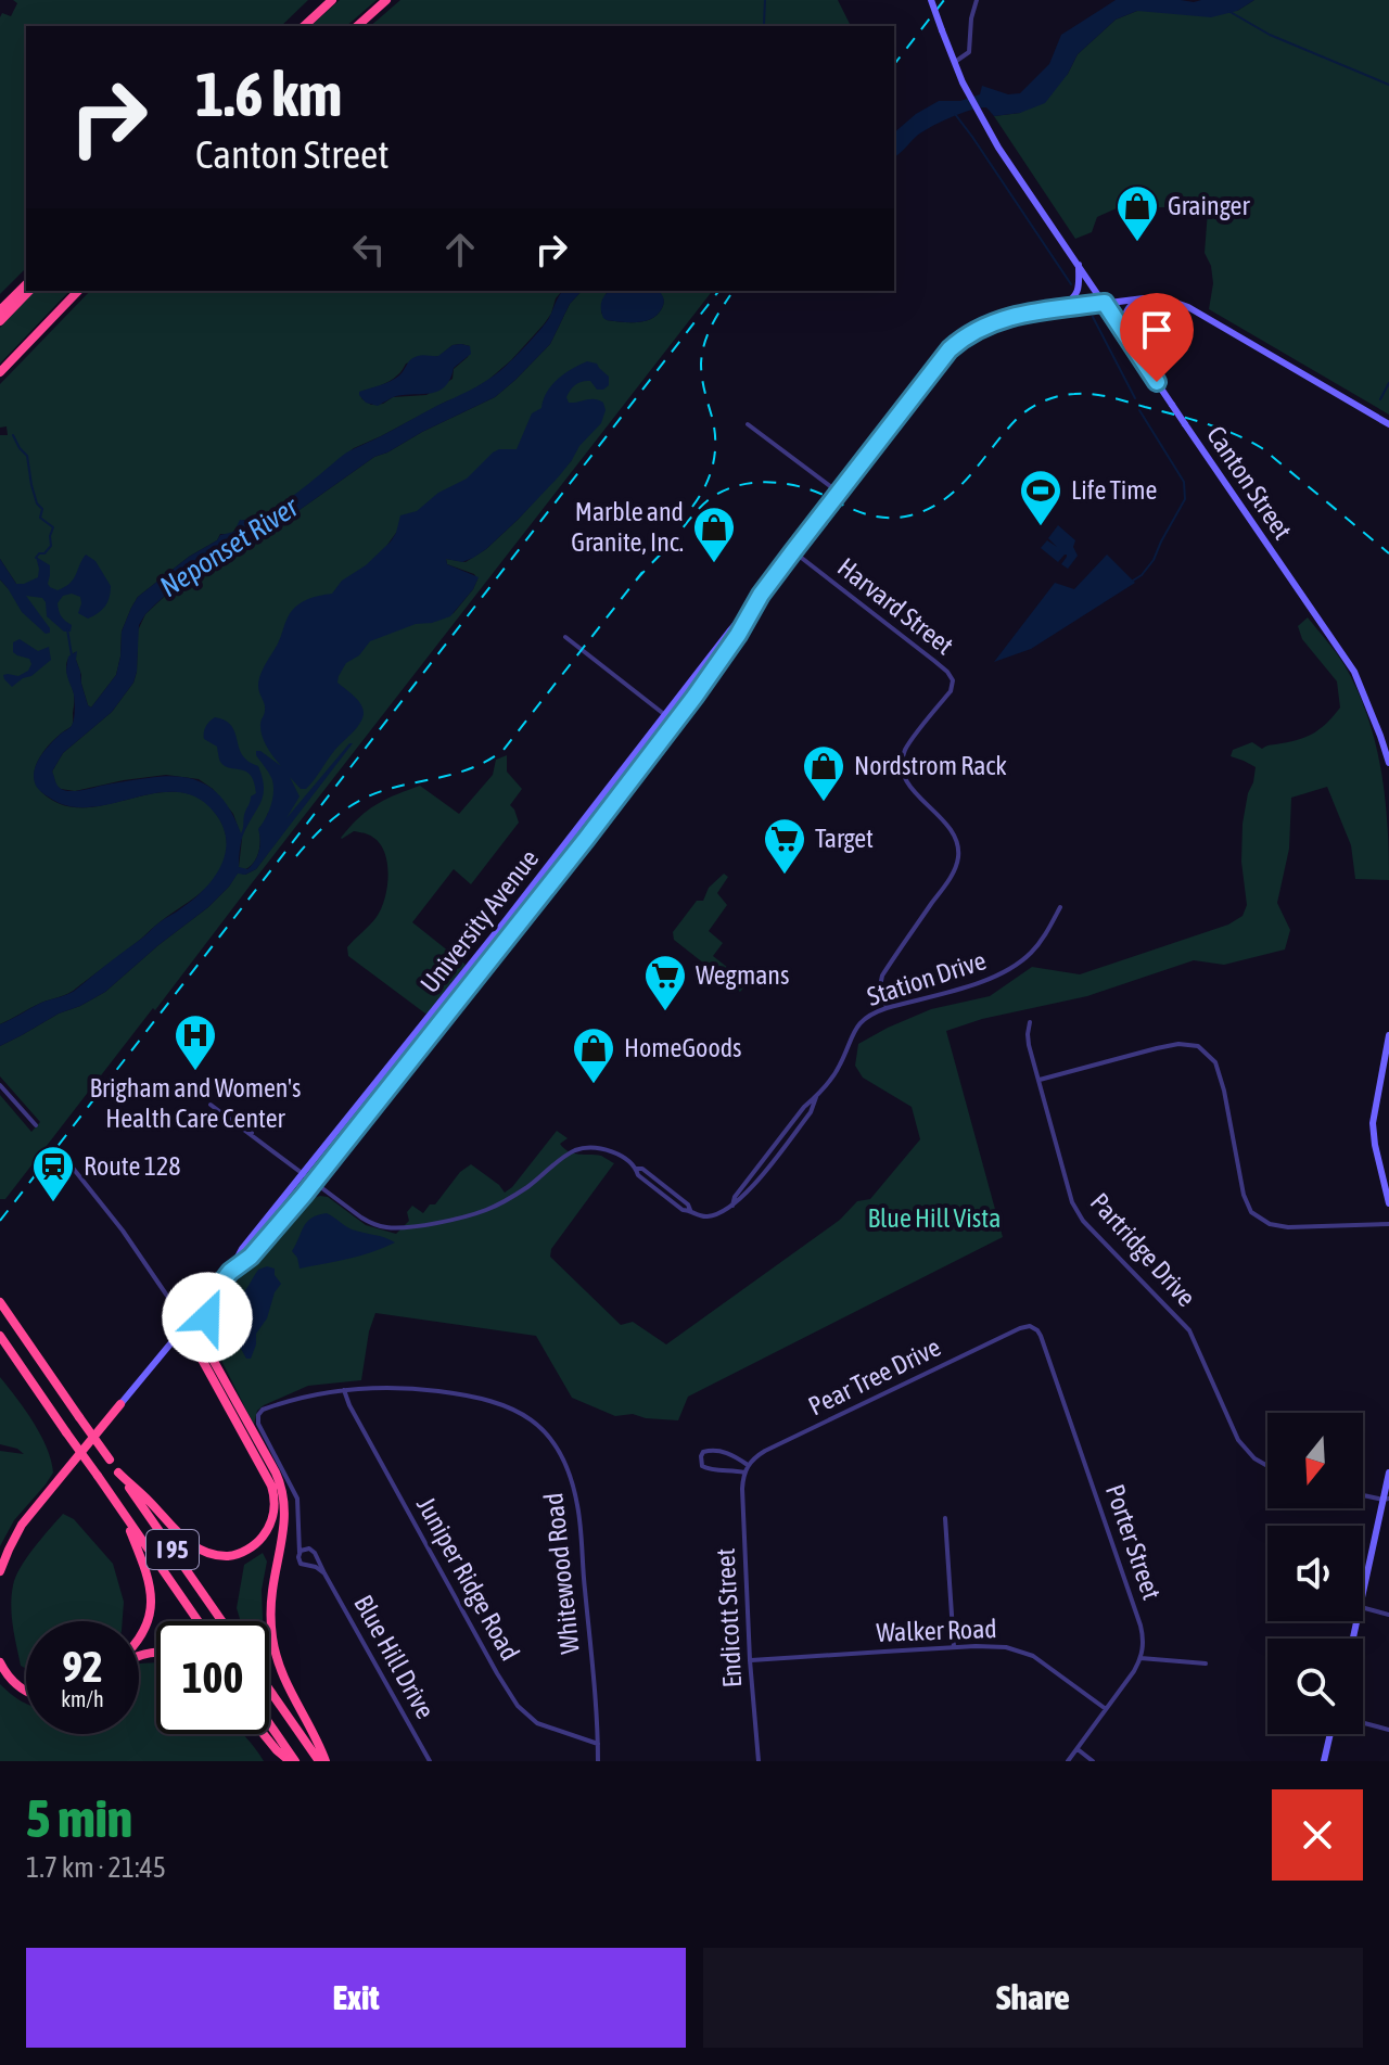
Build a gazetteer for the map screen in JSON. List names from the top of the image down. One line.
{"streets":{"highway":["I 95"],"main road":["Canton Street","University Avenue"],"street":["Harvard Street","Station Drive","Partridge Drive","Pear Tree Drive","Porter Street","Whitewood Road","Juniper Ridge Road","Endicott Street","Walker Road","Blue Hill Drive"]},"crossings":[["Canton Street","University Avenue"],["Harvard Street","University Avenue"],["Harvard Street","Station Drive"],["University Avenue","Station Drive"],["Pear Tree Drive","Porter Street"],["Whitewood Road","Juniper Ridge Road"],["Endicott Street","Walker Road"]],"water":["Neponset River"],"parks":["Blue Hill Vista"],"places":{"shop":["Grainger","Marble and Granite, Inc.","Nordstrom Rack","HomeGoods"],"sports":["Life Time"],"supermarket":["Target","Wegmans"],"hospital":["Brigham and Women's Health Care Center"],"station":["Route 128"]},"north":"bottom","page":{"turn":["1.6 km","Canton Street"],"speed":"92 km/h","limit":"100","heading":["5 min","1.7 km · 21:45"],"buttons":["Exit","Share"]}}
